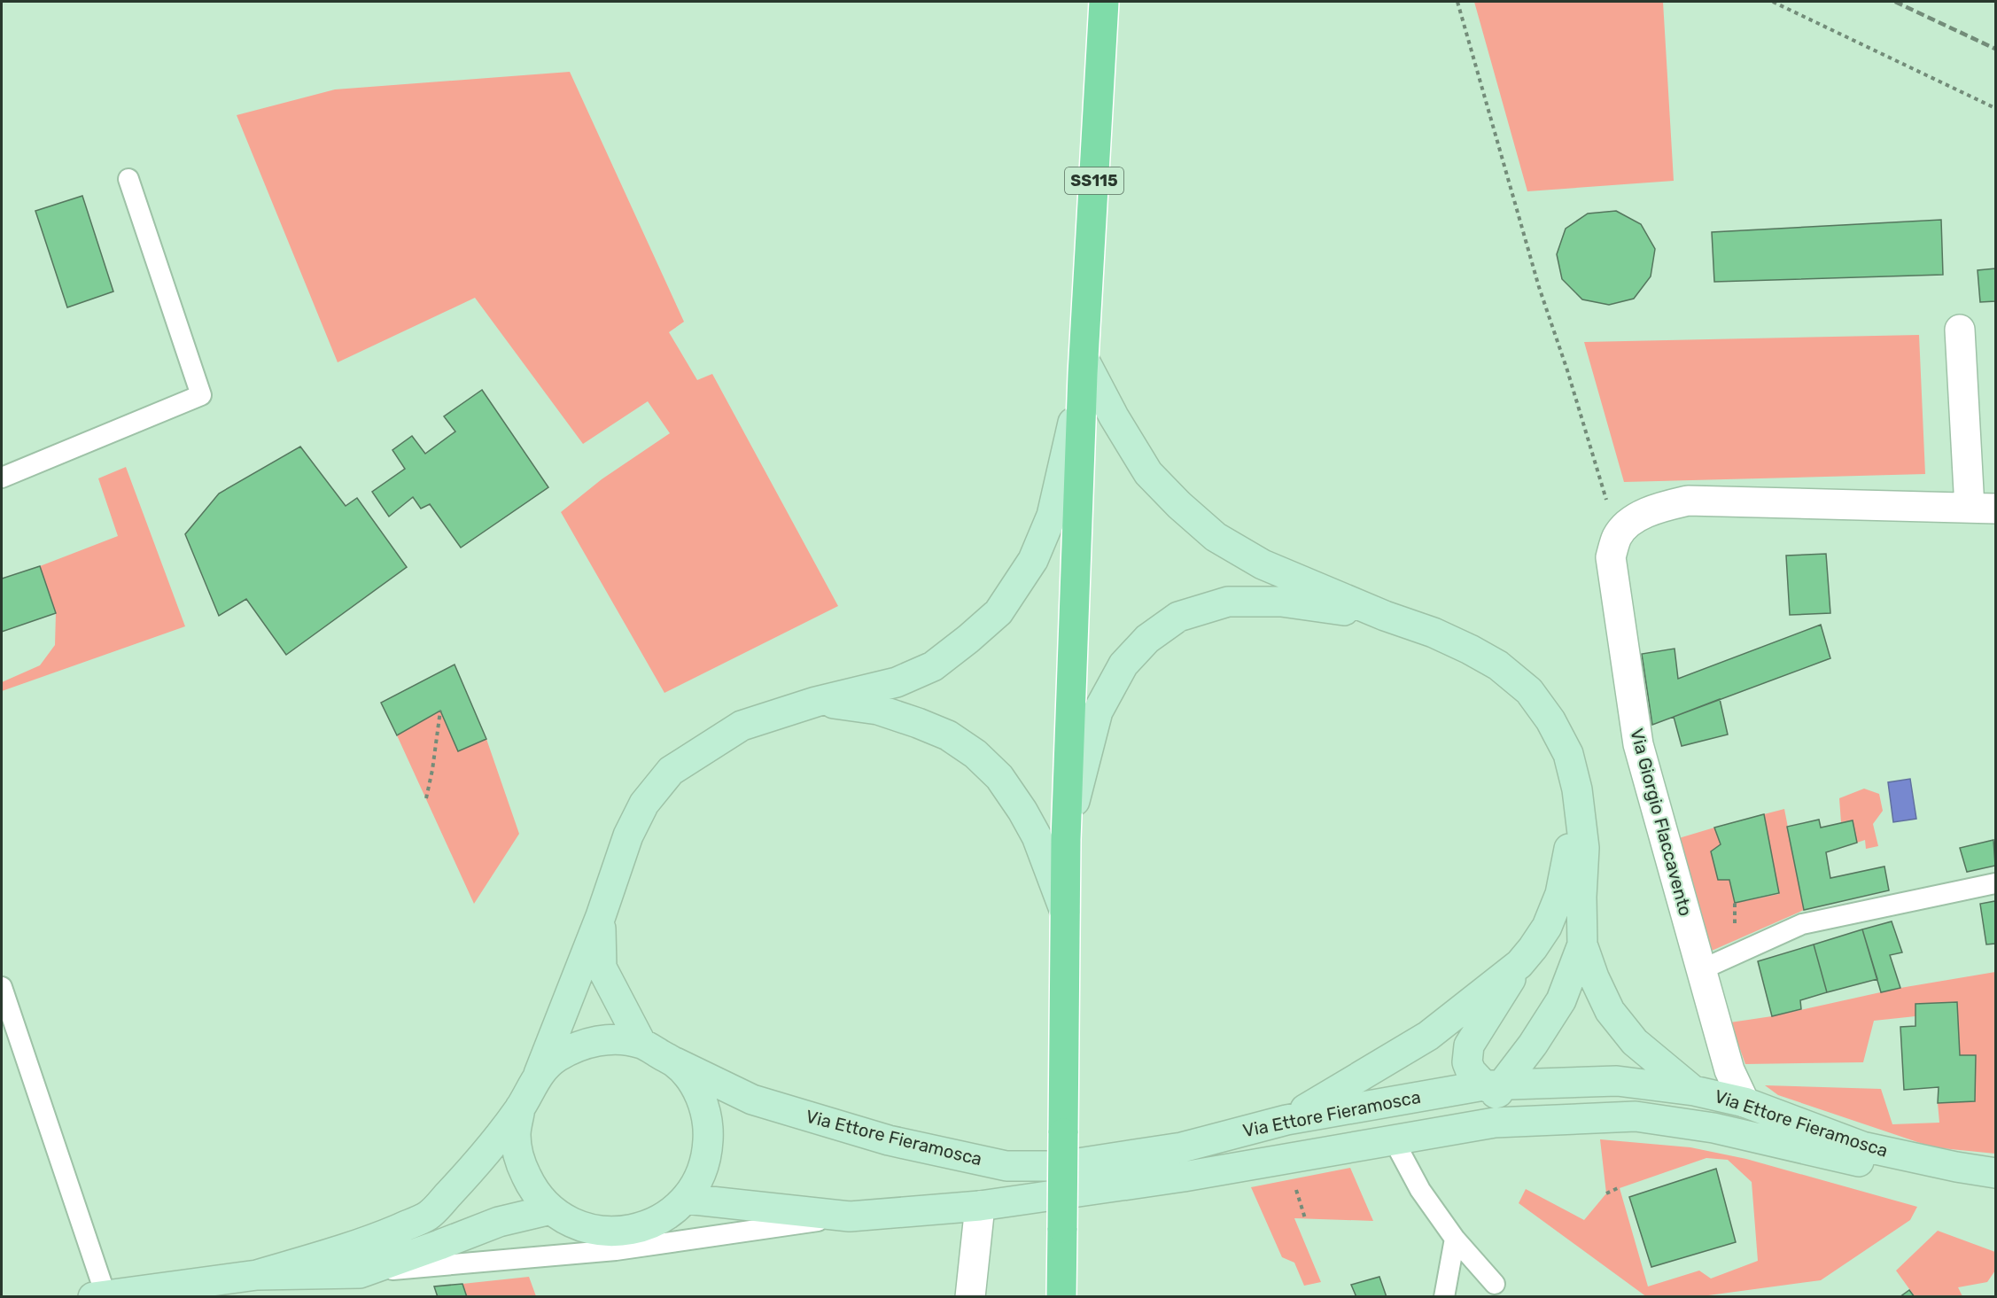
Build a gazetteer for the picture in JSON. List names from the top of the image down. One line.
{"streets":{"main road":["SS115","Via Ettore Fieramosca"],"street":["Via Giorgio Flaccavento"]},"crossings":[["Via Giorgio Flaccavento","Via Ettore Fieramosca"]]}
